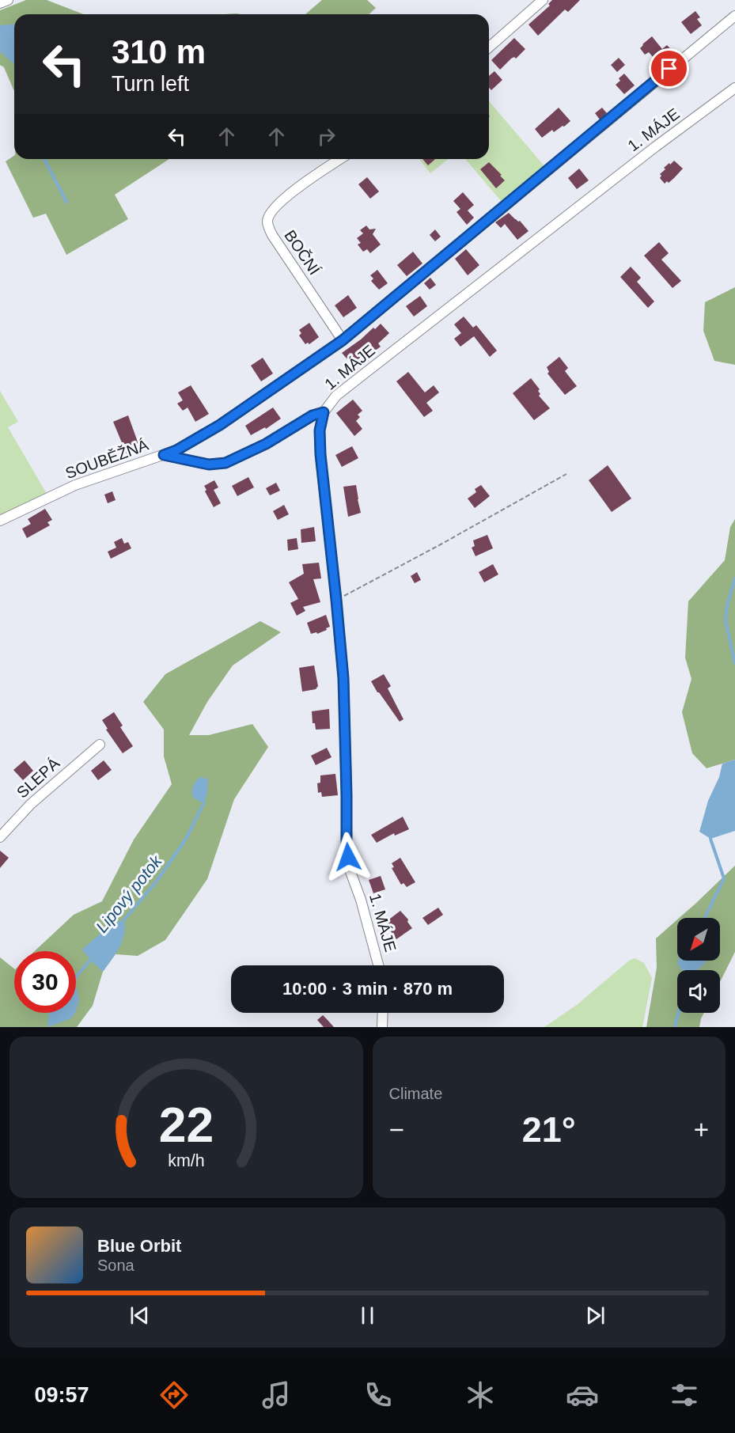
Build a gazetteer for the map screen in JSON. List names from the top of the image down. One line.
{"streets":{"street":["1. MÁJE","BOČNÍ","SOUBĚŽNÁ","SLEPÁ"]},"crossings":[["BOČNÍ","SOUBĚŽNÁ"]],"water":["Lipový potok"],"north":"bottom left","page":{"turn":["310 m","Turn left"],"limit":"30","trip":"10:00 · 3 min · 870 m","tile":"Climate","heat":["−","21°","+"],"song":["Blue Orbit","Sona"],"tabs":"09:57","gauge":["22","km/h"]}}
